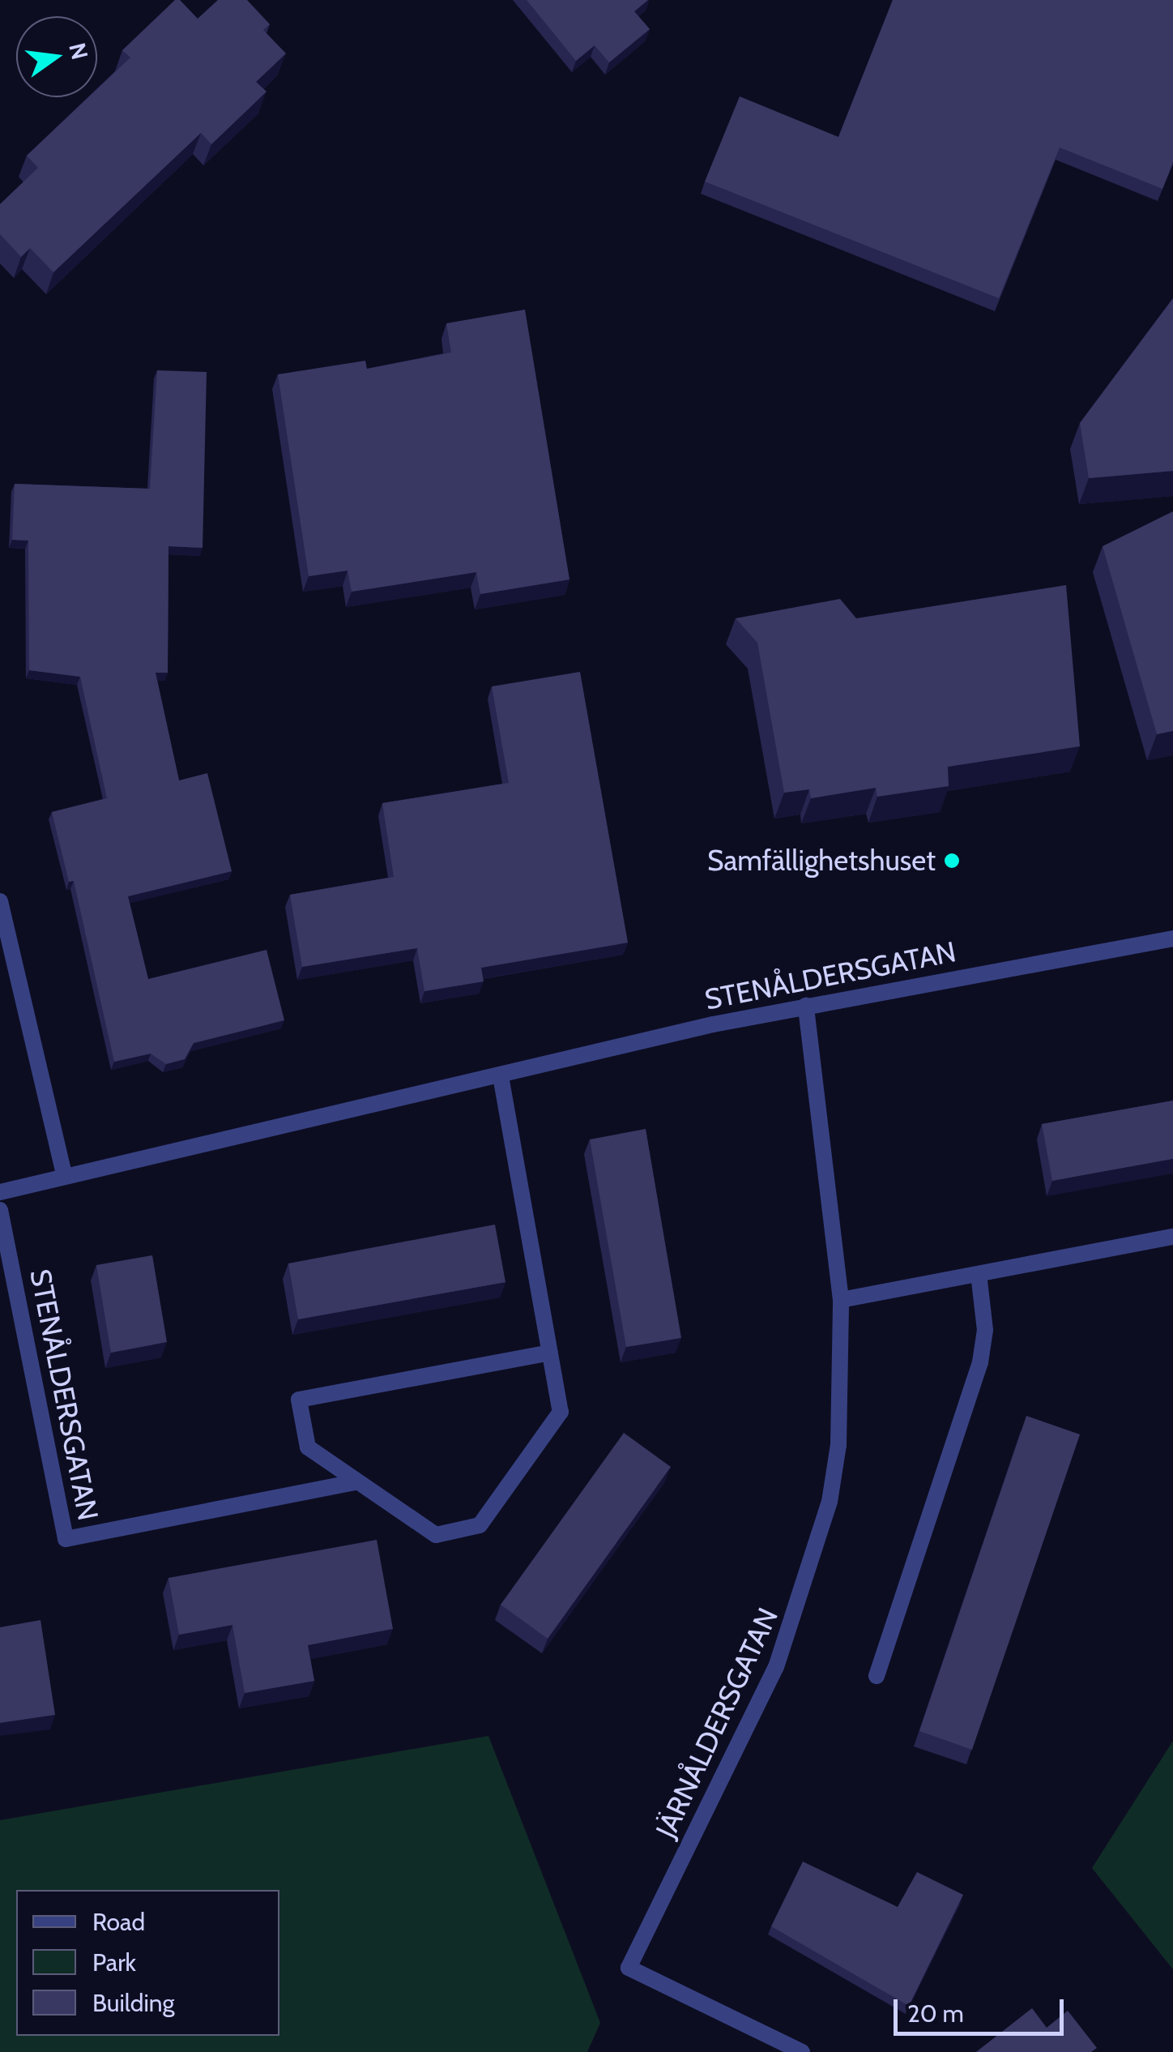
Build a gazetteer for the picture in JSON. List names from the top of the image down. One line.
{"streets":{"street":["STENÅLDERSGATAN","JÄRNÅLDERSGATAN"]},"crossings":[["STENÅLDERSGATAN","JÄRNÅLDERSGATAN"]],"places":["Samfällighetshuset"],"legend":["Road","Park","Building"],"scale_bar":"20 m","north":"right"}
